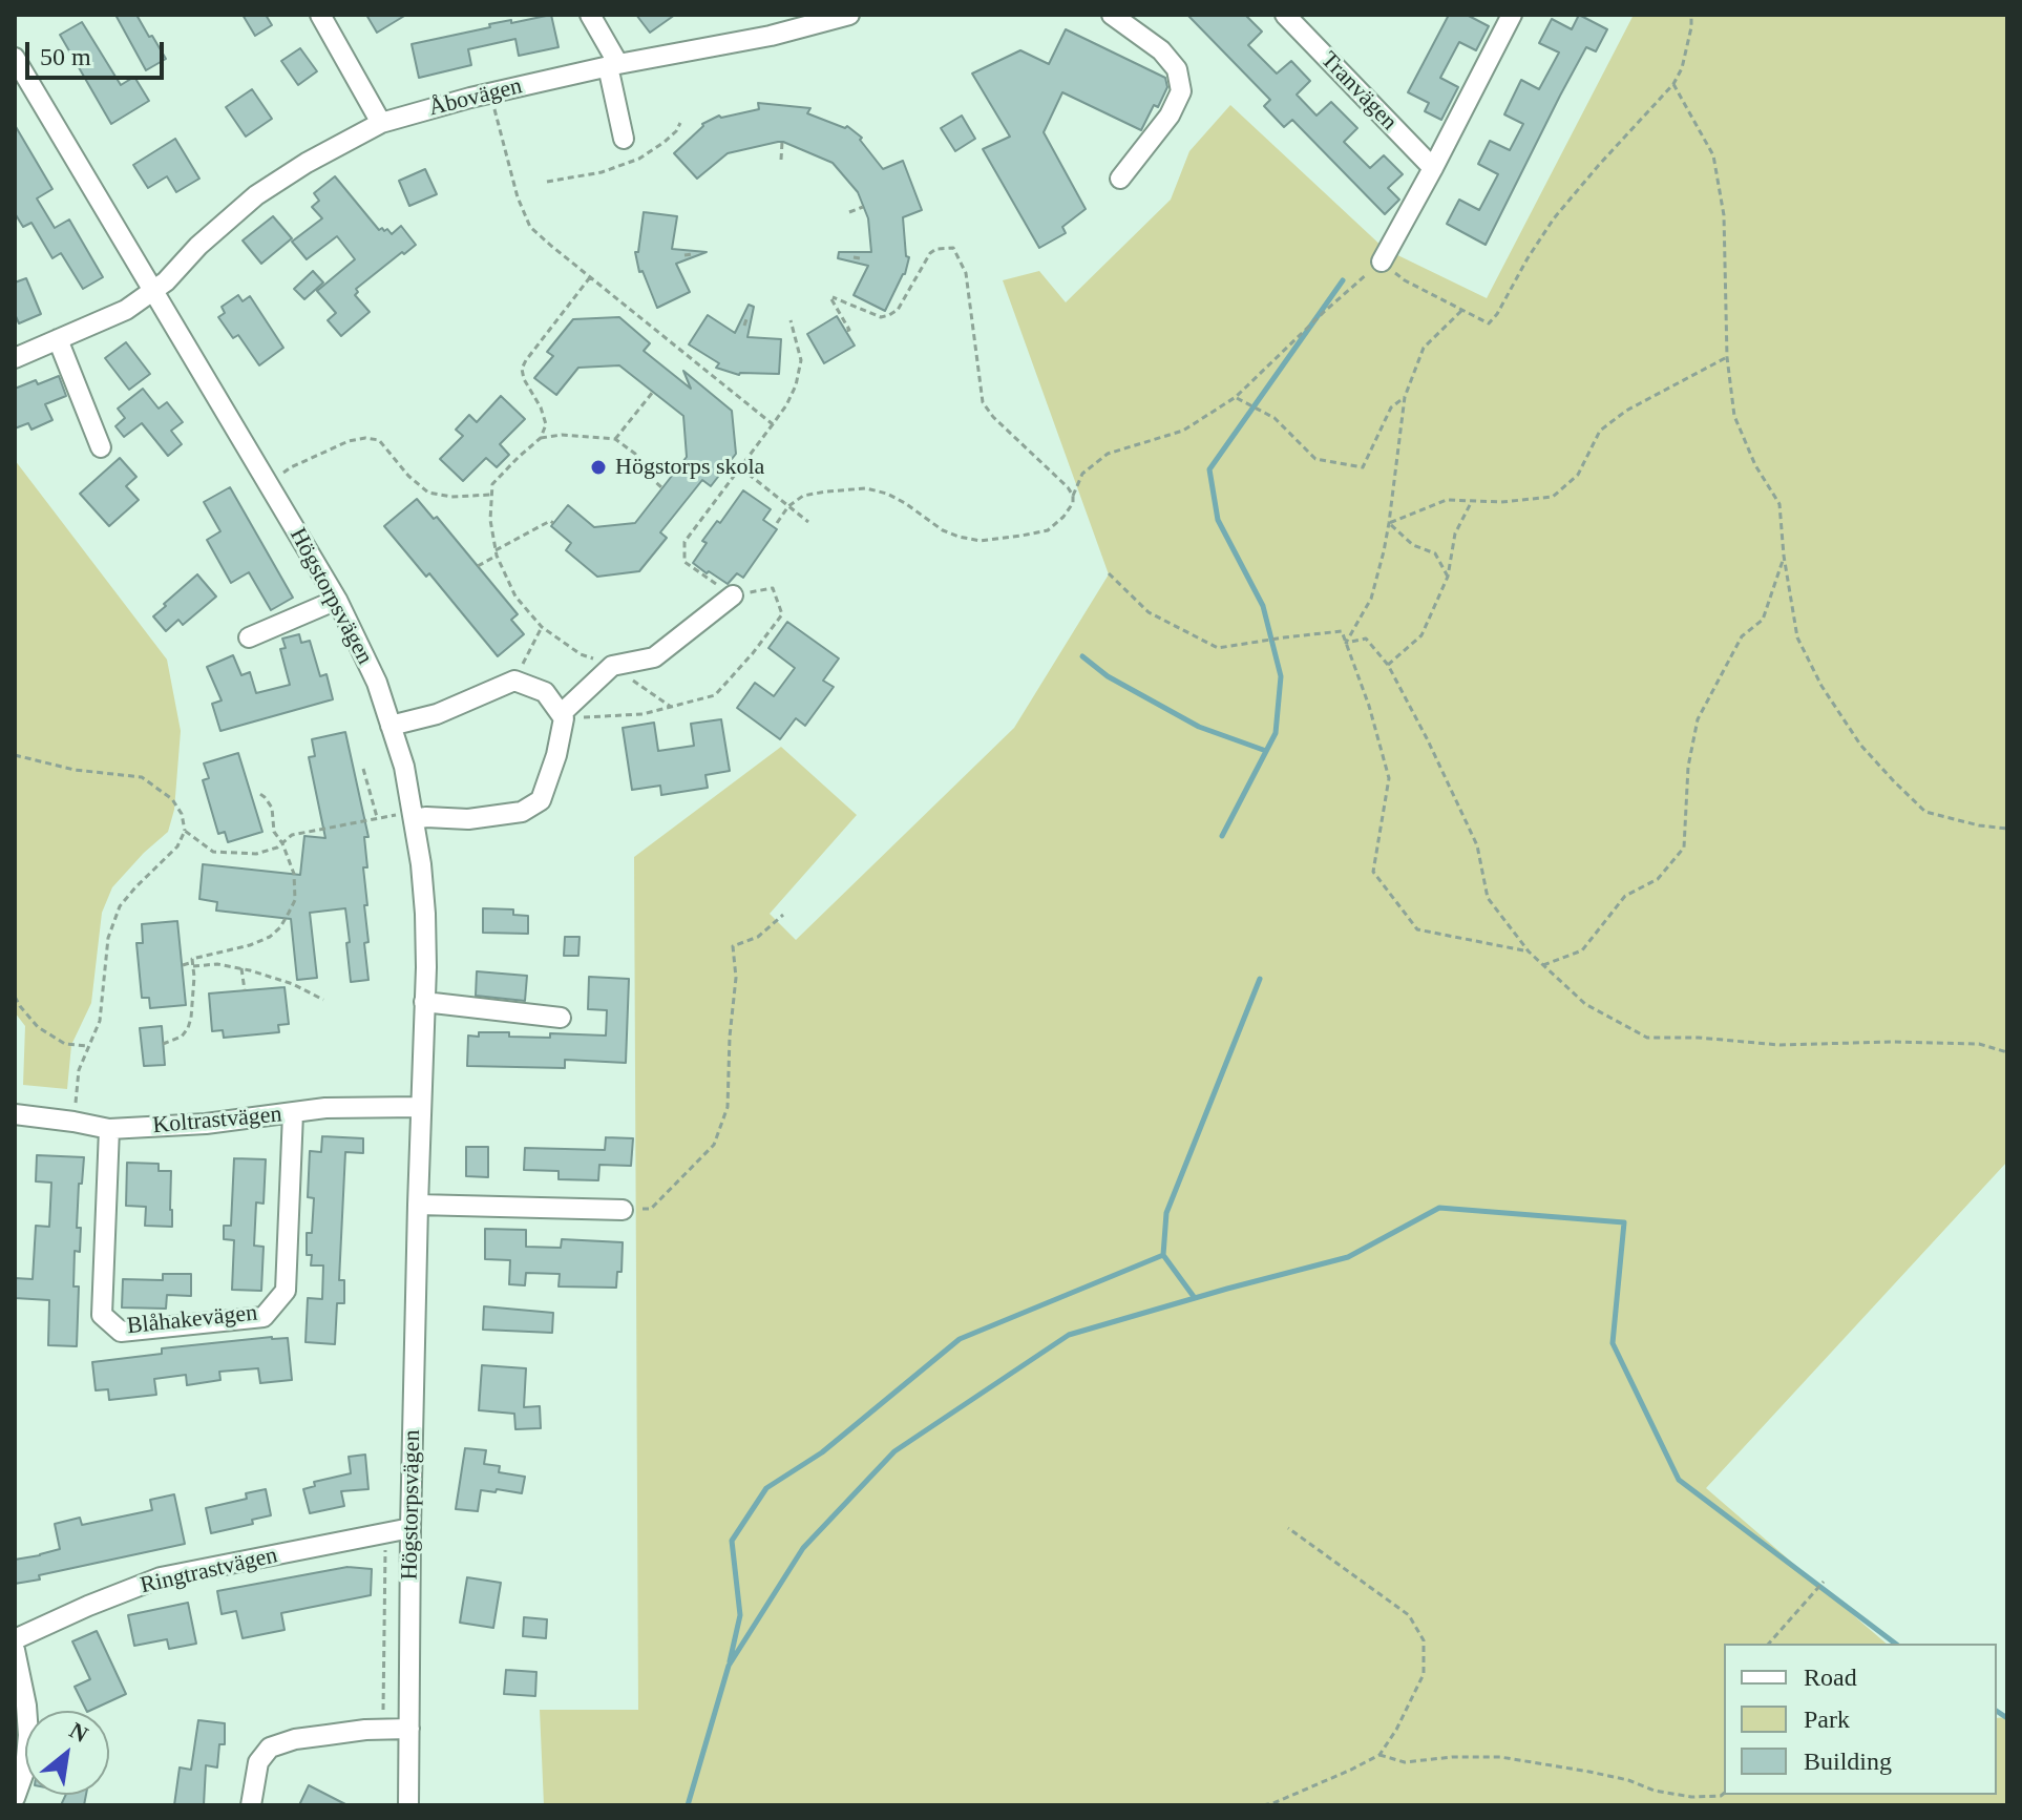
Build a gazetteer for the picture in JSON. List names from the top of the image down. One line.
{"streets":{"street":["Tranvägen","Åbovägen","Högstorpsvägen","Koltrastvägen","Blåhakevägen","Ringtrastvägen"]},"crossings":[["Åbovägen","Högstorpsvägen"],["Högstorpsvägen","Koltrastvägen"],["Högstorpsvägen","Ringtrastvägen"],["Koltrastvägen","Blåhakevägen"]],"places":["Högstorps skola"],"legend":["Road","Park","Building"],"scale_bar":"50 m","north":"top right"}
